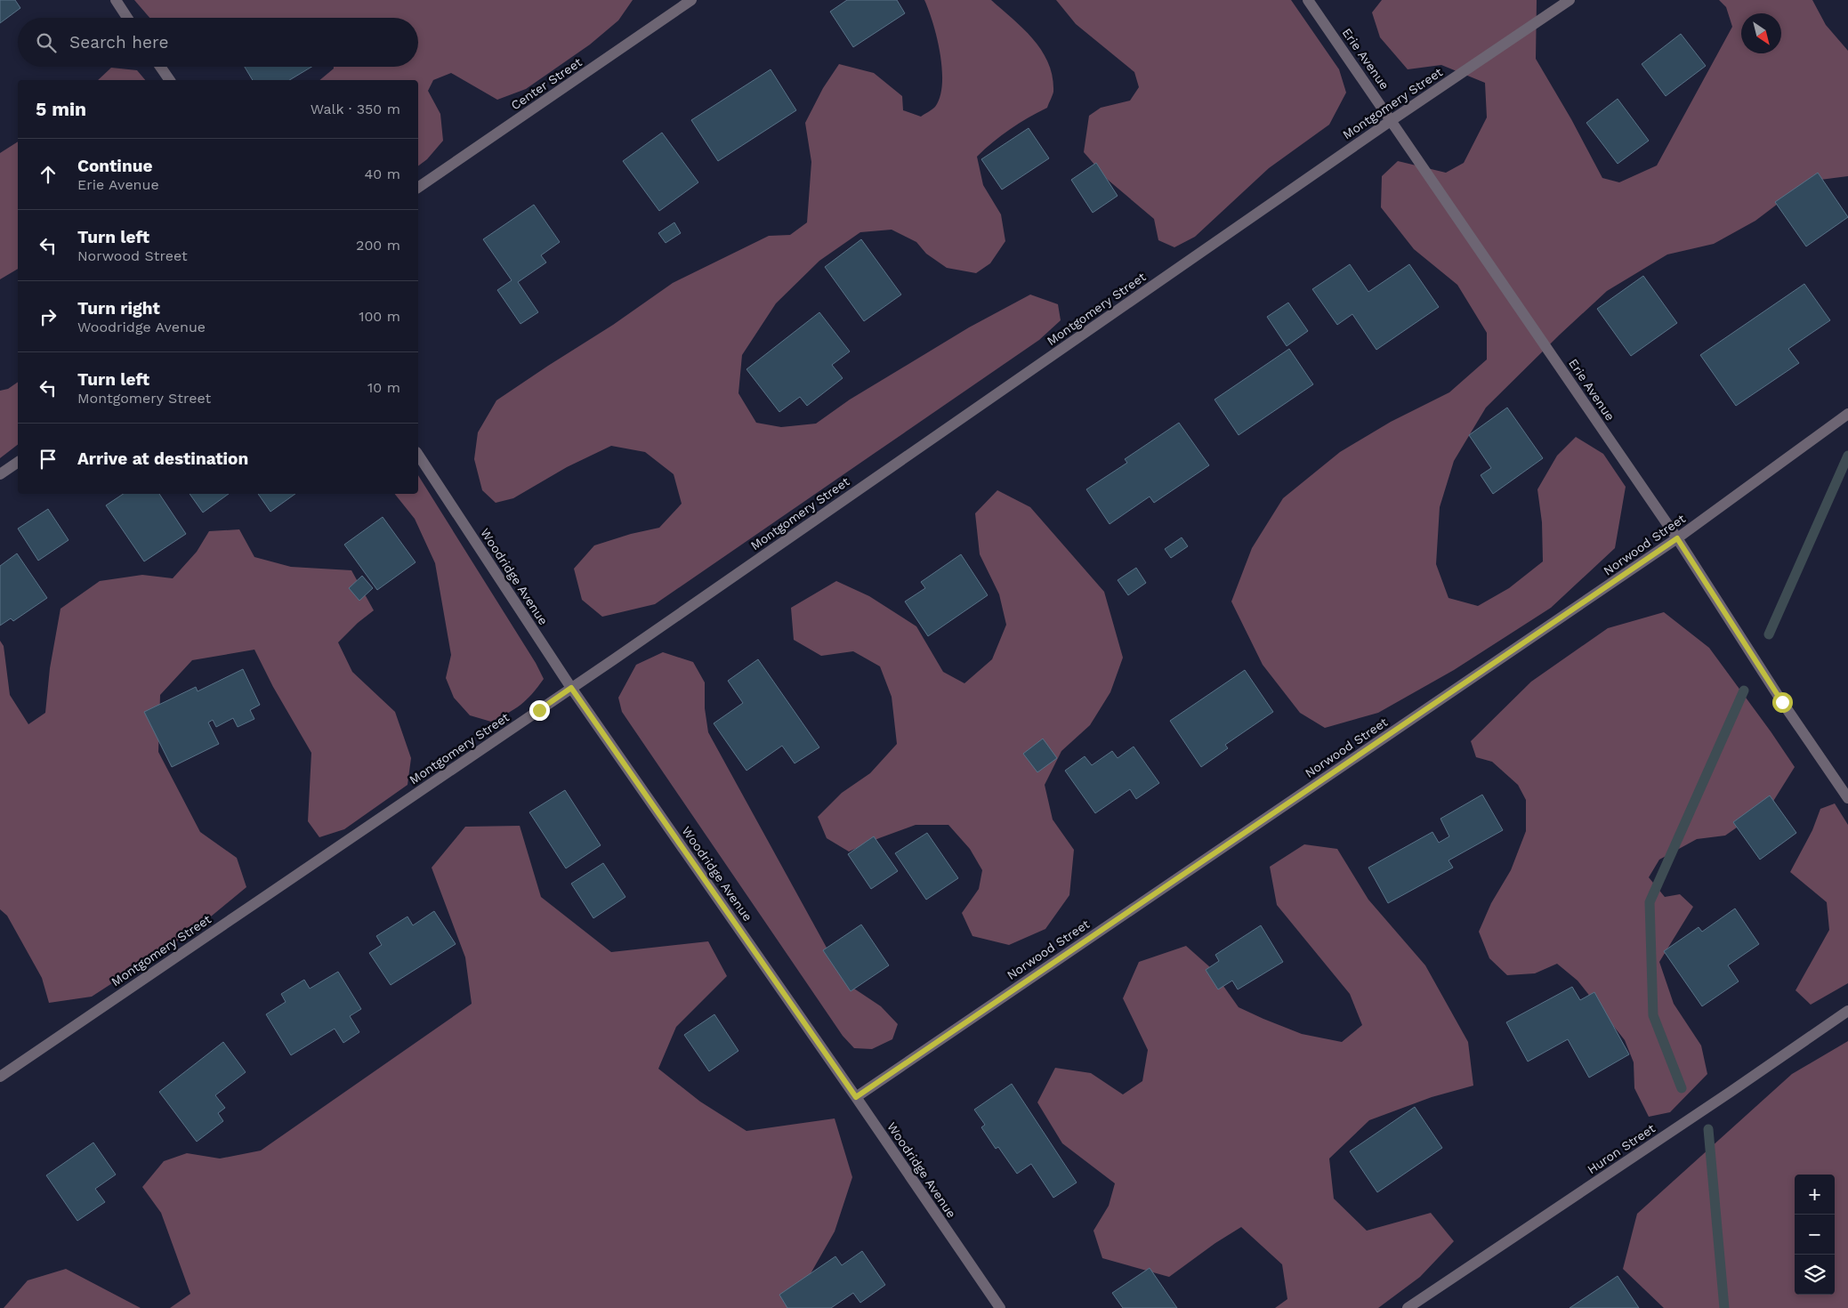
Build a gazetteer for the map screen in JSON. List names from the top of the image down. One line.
{"streets":{"street":["Erie Avenue","Center Street","Montgomery Street","Norwood Street","Woodridge Avenue","Huron Street"]},"crossings":[["Erie Avenue","Montgomery Street"],["Erie Avenue","Norwood Street"],["Montgomery Street","Woodridge Avenue"],["Norwood Street","Woodridge Avenue"]],"north":"bottom right","page":{"search":"Search here","heading":["5 min","Walk · 350 m"],"list":[["Continue","Erie Avenue","40 m"],["Turn left","Norwood Street","200 m"],["Turn right","Woodridge Avenue","100 m"],["Turn left","Montgomery Street","10 m"],"Arrive at destination"],"map_buttons":["+","−"]}}
